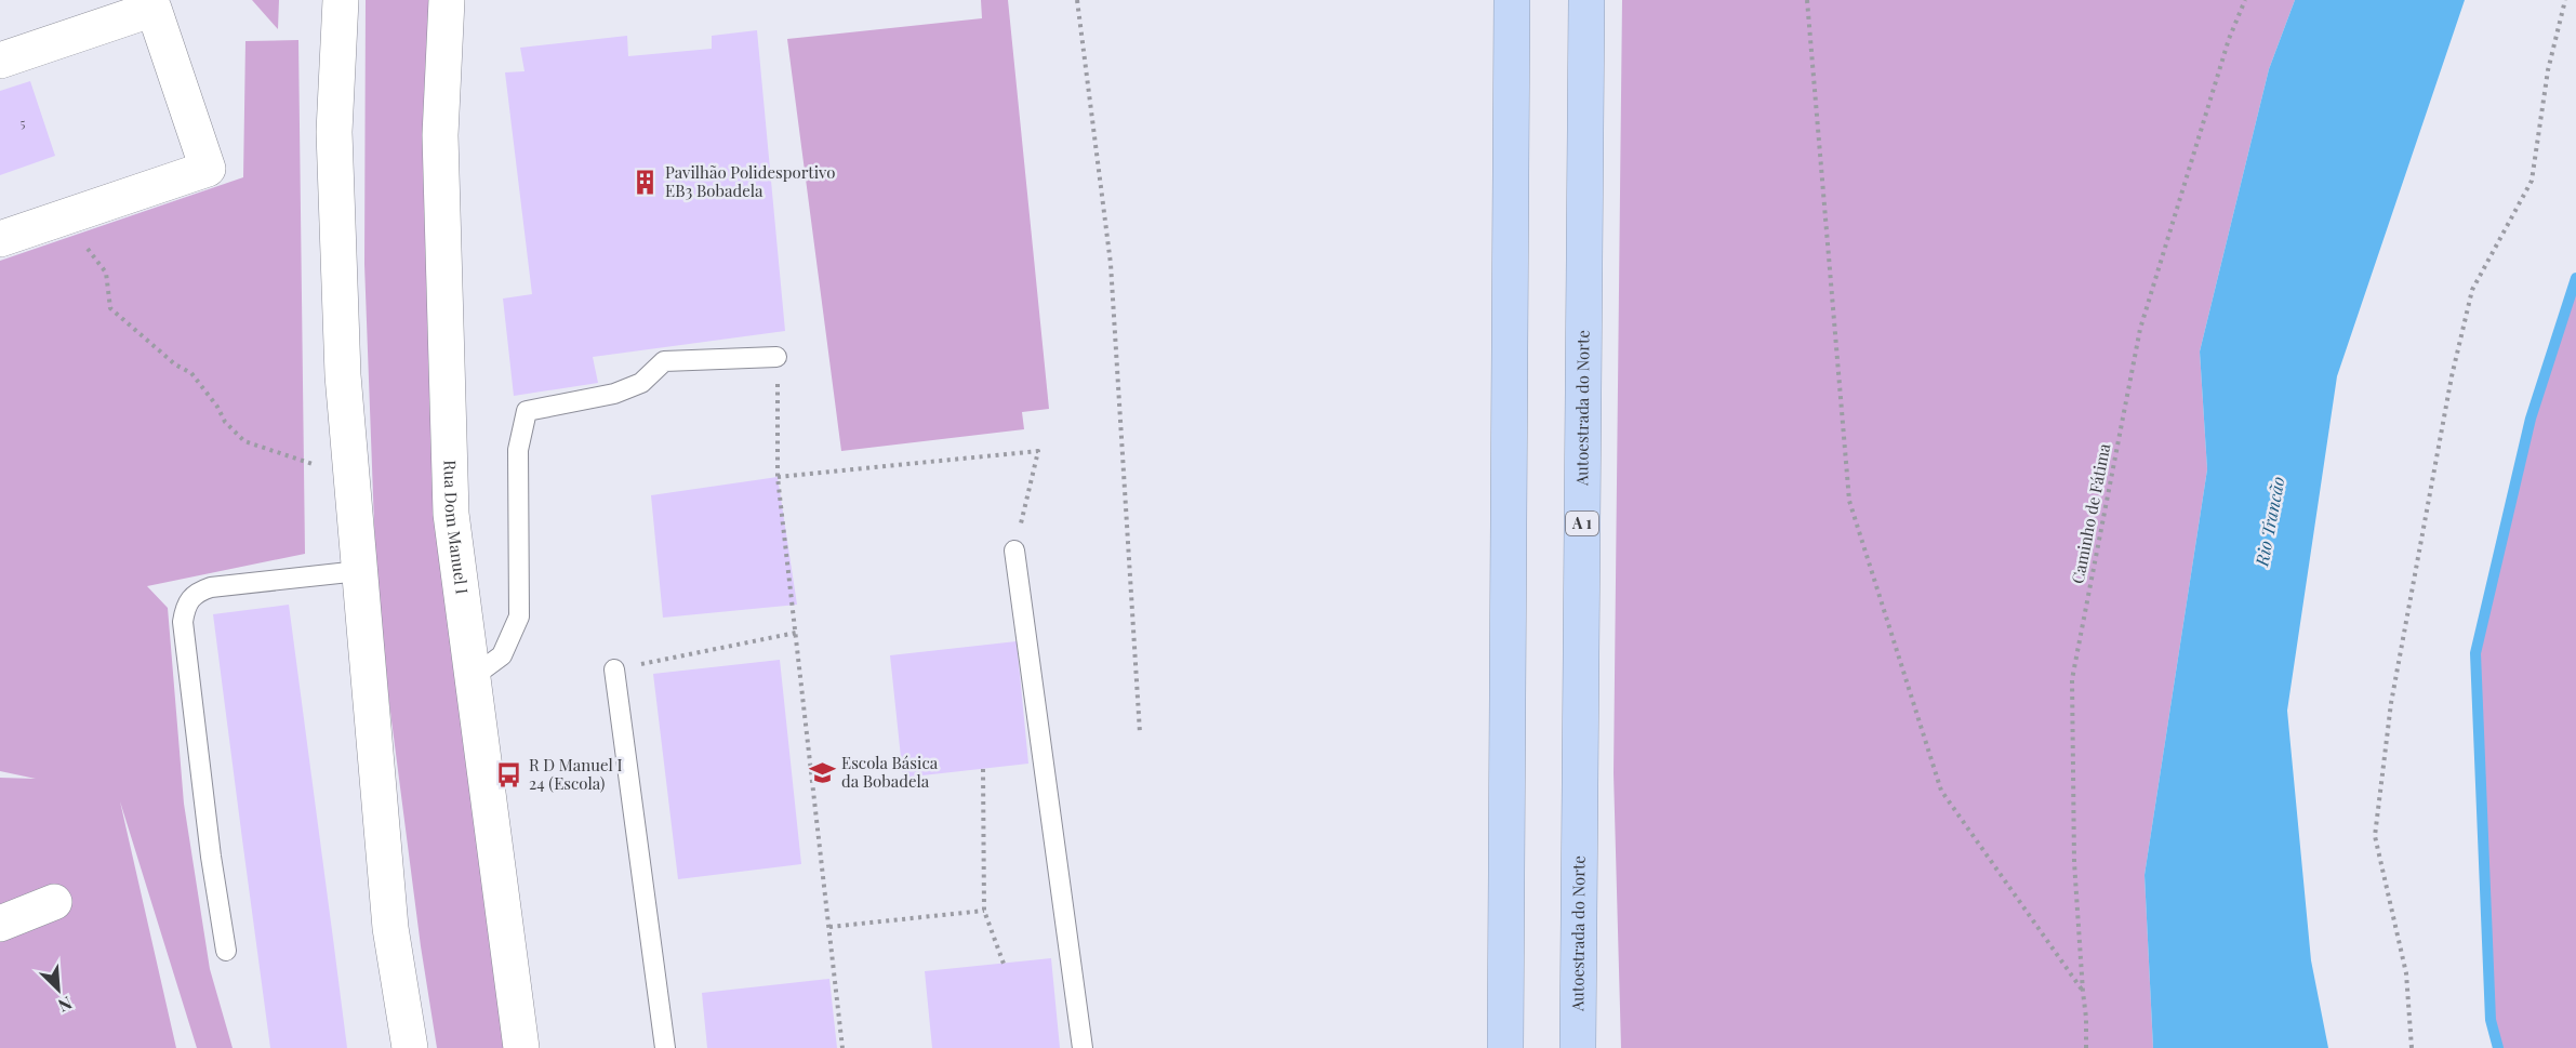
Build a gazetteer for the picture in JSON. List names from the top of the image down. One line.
{"streets":{"highway":["Autoestrada do Norte","A 1"],"street":["Rua Dom Manuel I"],"path":["Caminho de Fátima"]},"water":["Rio Trancão"],"places":{"building":["Pavilhão Polidesportivo EB3 Bobadela"],"school or university":["Escola Básica da Bobadela"],"bus stop":["R D Manuel I 24 (Escola)"]},"house_numbers":["5"],"north":"bottom right"}
